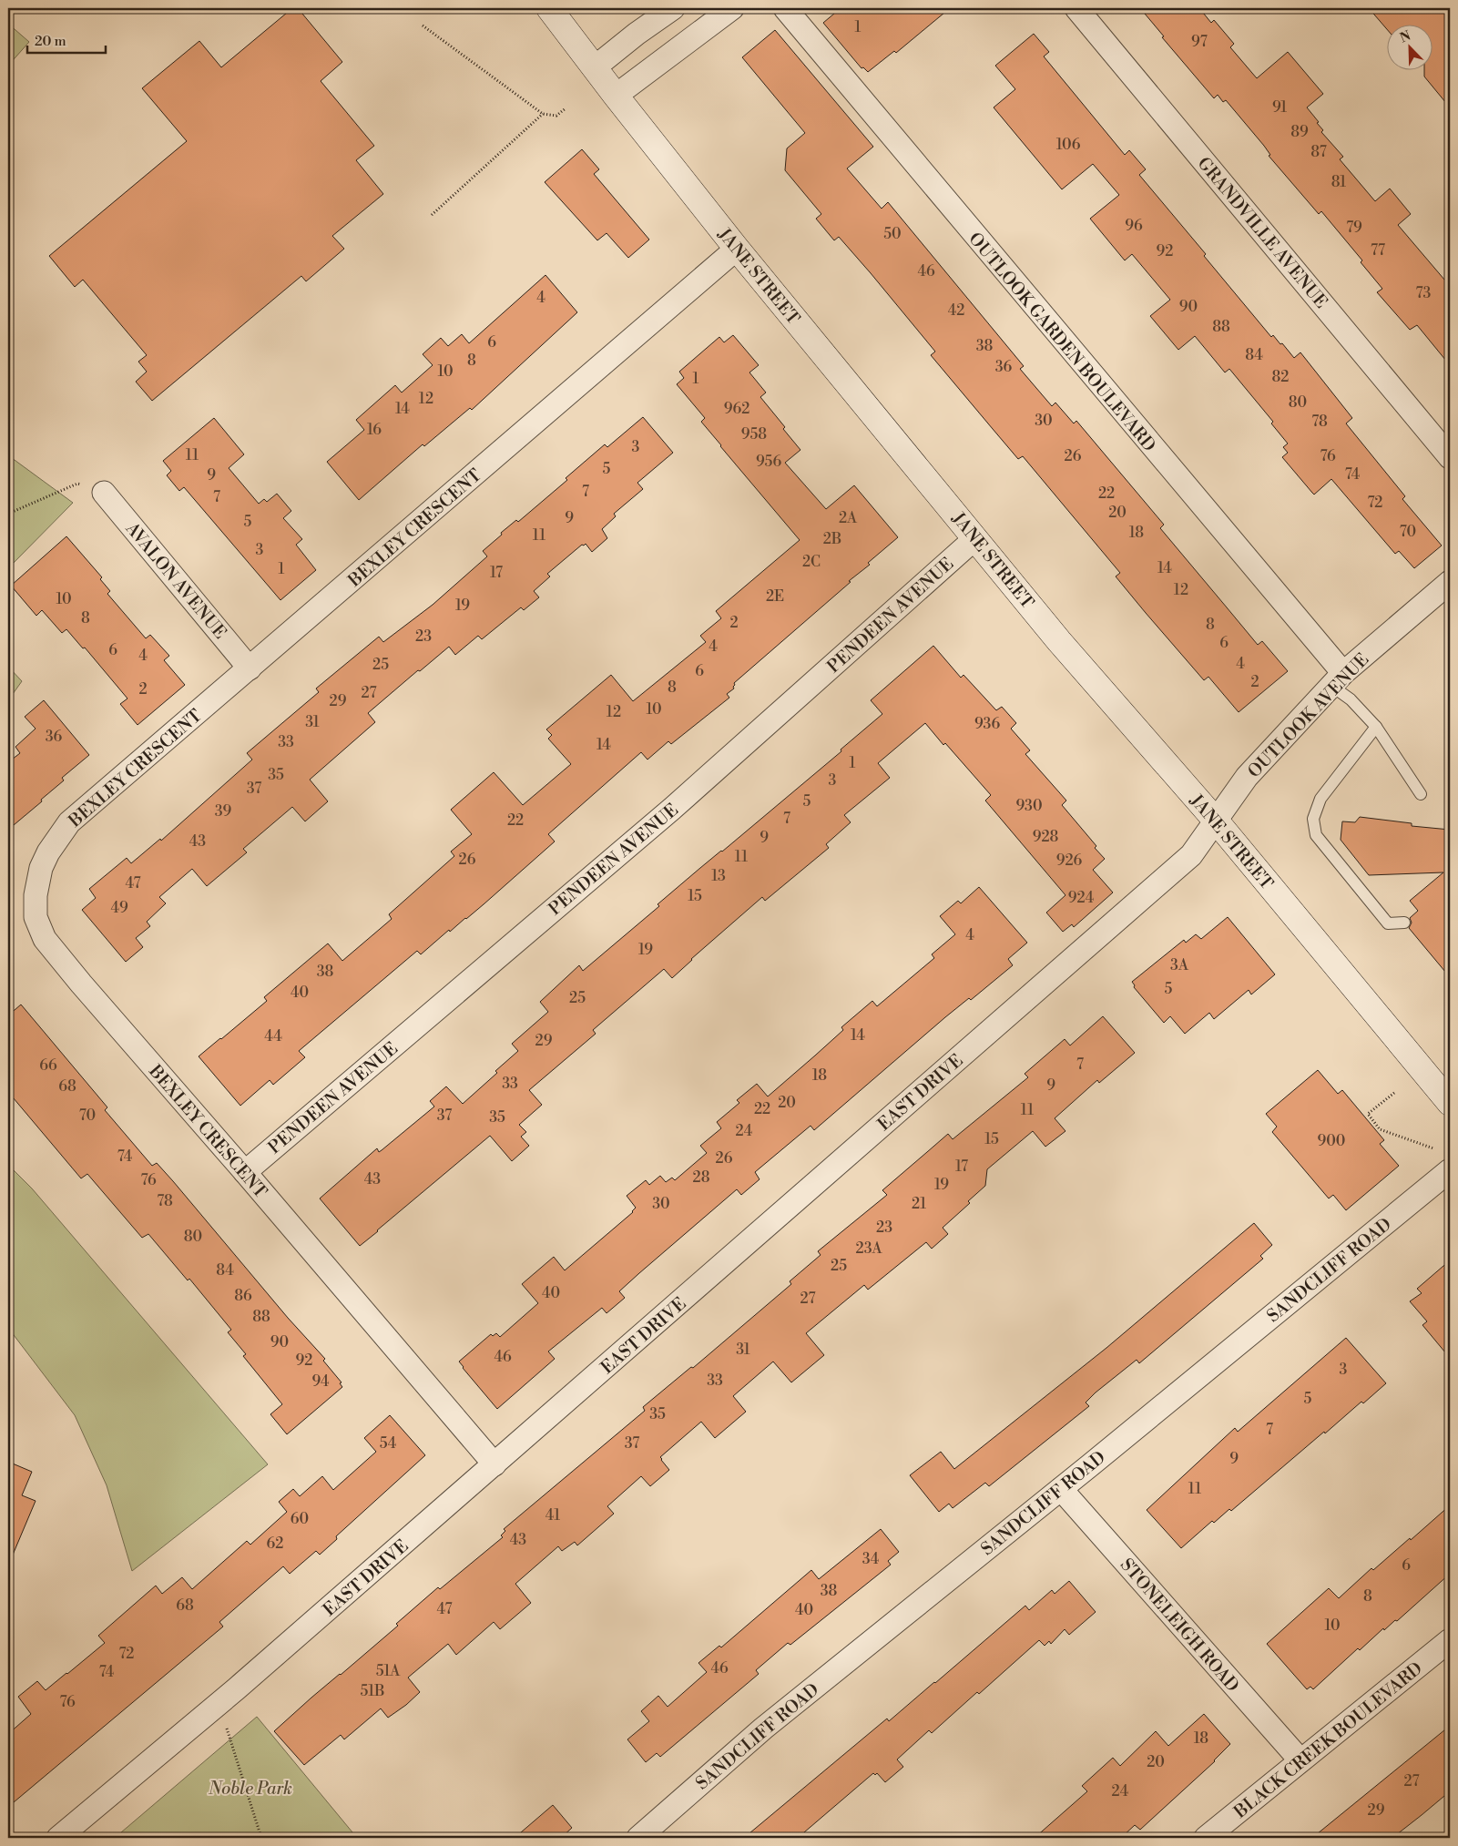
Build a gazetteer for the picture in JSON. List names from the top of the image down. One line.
{"streets":{"main road":["JANE STREET"],"street":["GRANDVILLE AVENUE","OUTLOOK GARDEN BOULEVARD","BEXLEY CRESCENT","AVALON AVENUE","PENDEEN AVENUE","OUTLOOK AVENUE","EAST DRIVE","SANDCLIFF ROAD","STONELEIGH ROAD","BLACK CREEK BOULEVARD"]},"crossings":[["JANE STREET","BEXLEY CRESCENT"],["JANE STREET","PENDEEN AVENUE"],["JANE STREET","OUTLOOK AVENUE"],["JANE STREET","EAST DRIVE"],["OUTLOOK GARDEN BOULEVARD","OUTLOOK AVENUE"],["BEXLEY CRESCENT","AVALON AVENUE"],["BEXLEY CRESCENT","PENDEEN AVENUE"],["BEXLEY CRESCENT","EAST DRIVE"],["OUTLOOK AVENUE","EAST DRIVE"],["SANDCLIFF ROAD","STONELEIGH ROAD"],["STONELEIGH ROAD","BLACK CREEK BOULEVARD"]],"parks":["Noble Park"],"house_numbers":["1","97","91","89","106","87","81","96","79","50","77","92","46","73","4","90","42","88","6","38","84","8","36","10","82","1","12","80","14","962","30","78","16","958","3","11","26","76","956","5","74","9","7","22","7","72","20","9","2A","5","70","18","11","2B","3","2C","14","1","17","12","2E","10","19","8","2","8","23","6","4","6","4","4","25","6","2","8","2","27","29","10","12","31","936","36","33","14","1","35","3","37","5","930","39","7","22","928","9","43","11","26","926","13","47","15","924","49","4","19","3A","38","5","40","25","14","44","29","7","66","18","33","9","68","20","22","11","70","37","35","24","15","900","74","26","17","28","43","76","19","78","30","21","23","80","23A","25","84","40","86","27","88","90","31","46","92","3","33","94","5","35","7","54","37","9","11","41","60","43","62","34","6","38","8","68","47","40","10","72","46","51A","74","51B","76","18","20","27","24","29"],"scale_bar":"20 m","north":"top left"}
